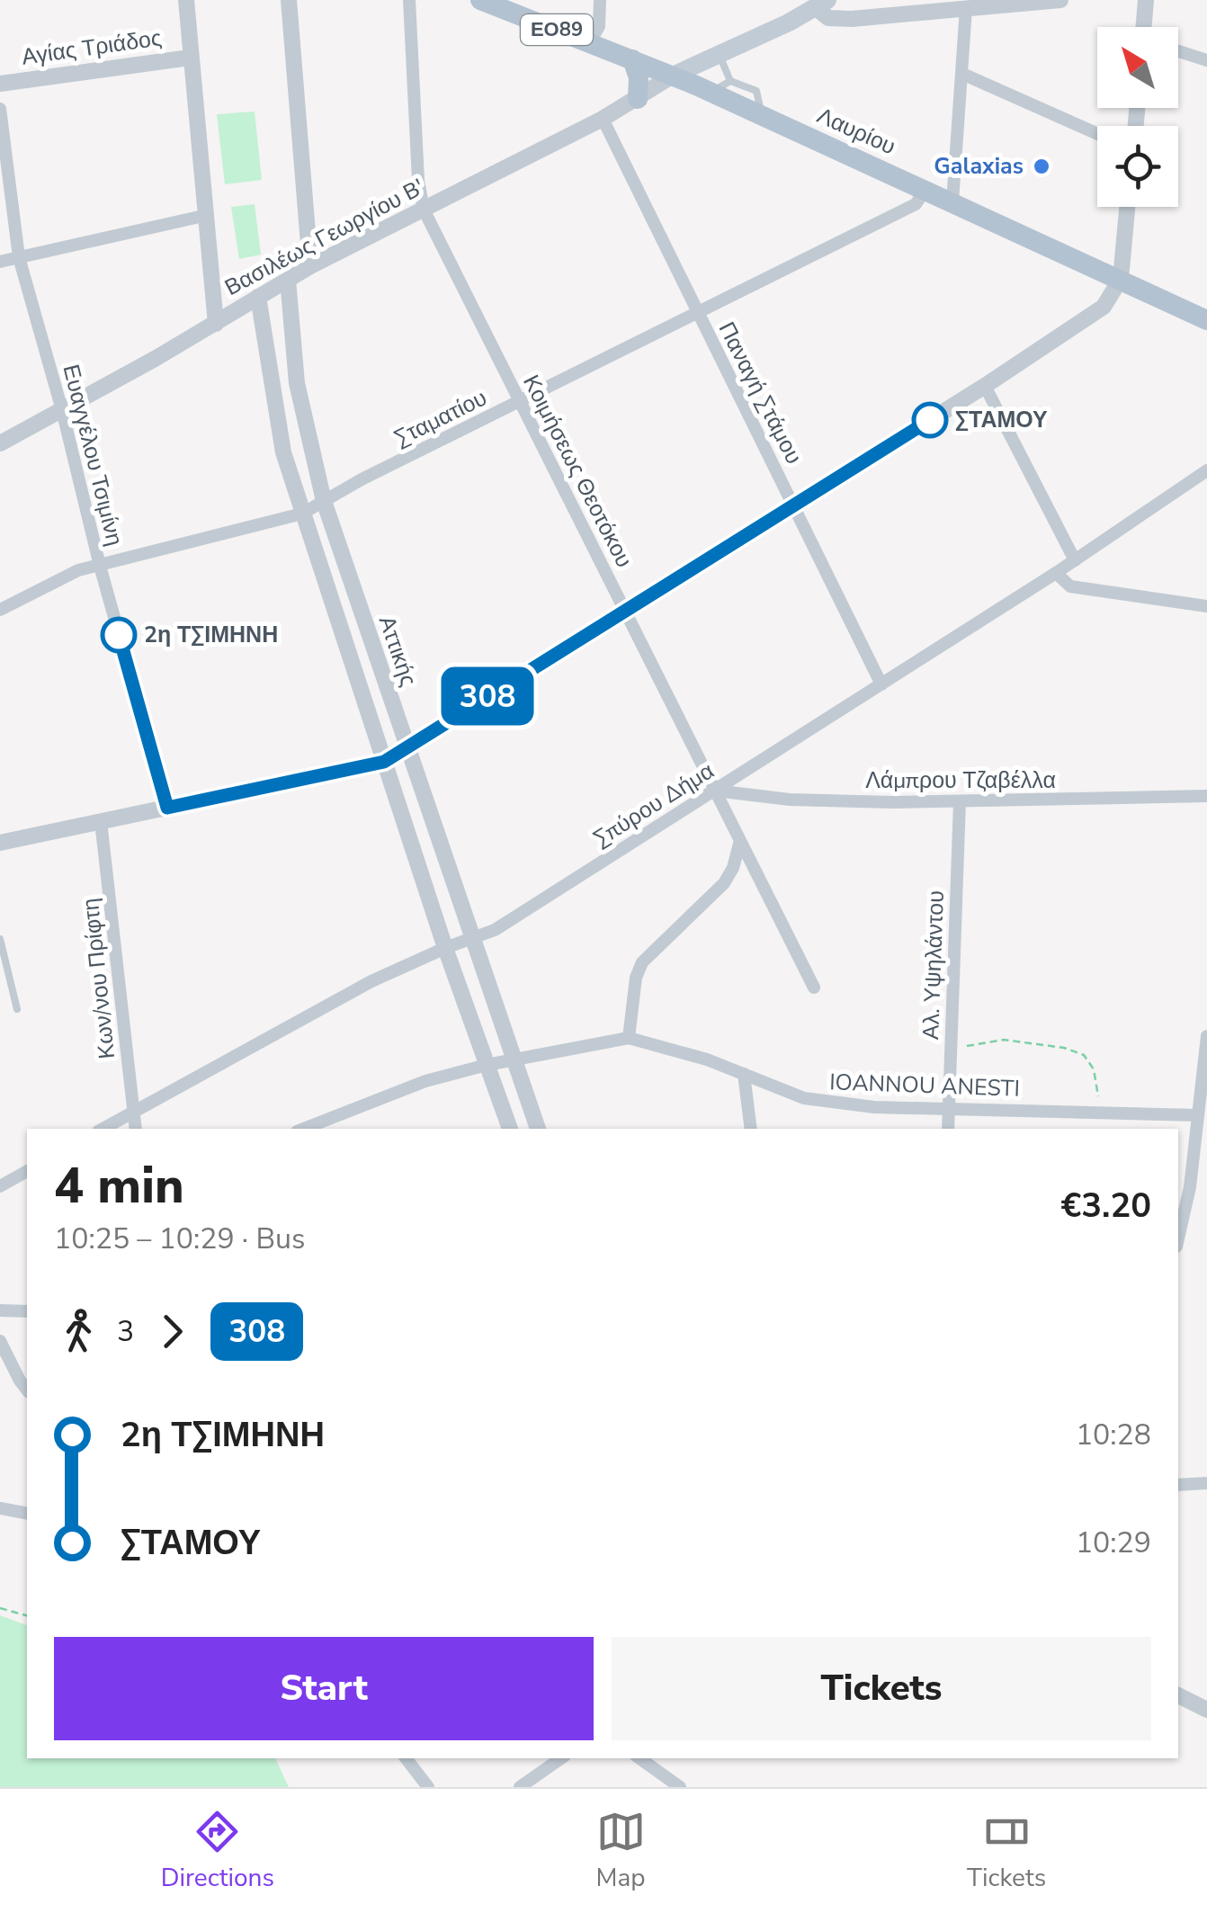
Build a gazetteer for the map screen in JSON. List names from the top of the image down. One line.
{"streets":{"main road":["ΕΟ89","Λαυρίου"],"street":["Αγίας Τριάδος","Βασιλέως Γεωργίου Β'","Παναγή Στάμου","Σταματίου","Ευαγγέλου Τσιμίνη","Κοιμήσεως Θεοτόκου","Αττικής","Λάμπρου Τζαβέλλα","Σπύρου Δήμα","Αλ. Υψηλάντου","Κων/νου Πρίφτη","IOANNOU ANESTI"]},"crossings":[["Λαυρίου","Βασιλέως Γεωργίου Β'"],["Λαυρίου","Σταματίου"],["Βασιλέως Γεωργίου Β'","Παναγή Στάμου"],["Βασιλέως Γεωργίου Β'","Ευαγγέλου Τσιμίνη"],["Βασιλέως Γεωργίου Β'","Κοιμήσεως Θεοτόκου"],["Βασιλέως Γεωργίου Β'","Αττικής"],["Παναγή Στάμου","Σταματίου"],["Παναγή Στάμου","Σπύρου Δήμα"],["Σταματίου","Ευαγγέλου Τσιμίνη"],["Σταματίου","Κοιμήσεως Θεοτόκου"],["Σταματίου","Αττικής"],["Κοιμήσεως Θεοτόκου","Λάμπρου Τζαβέλλα"],["Κοιμήσεως Θεοτόκου","Σπύρου Δήμα"],["Αττικής","Σπύρου Δήμα"],["Αττικής","IOANNOU ANESTI"],["Λάμπρου Τζαβέλλα","Σπύρου Δήμα"],["Λάμπρου Τζαβέλλα","Αλ. Υψηλάντου"],["Σπύρου Δήμα","Κων/νου Πρίφτη"],["Αλ. Υψηλάντου","IOANNOU ANESTI"]],"places":["Galaxias","ΣΤΑΜΟΥ","2η ΤΣΙΜΗΝΗ"],"lines":["bus line 308"],"north":"top left","page":{"on_map":"308","heading":["4 min","10:25 – 10:29 · Bus","€3.20"],"legs":["3","308"],"list":[{"name":"2η ΤΣΙΜΗΝΗ","value":"10:28"},{"name":"ΣΤΑΜΟΥ","value":"10:29"}],"buttons":["Start","Tickets"],"tabs":["Directions","Map","Tickets"]}}
